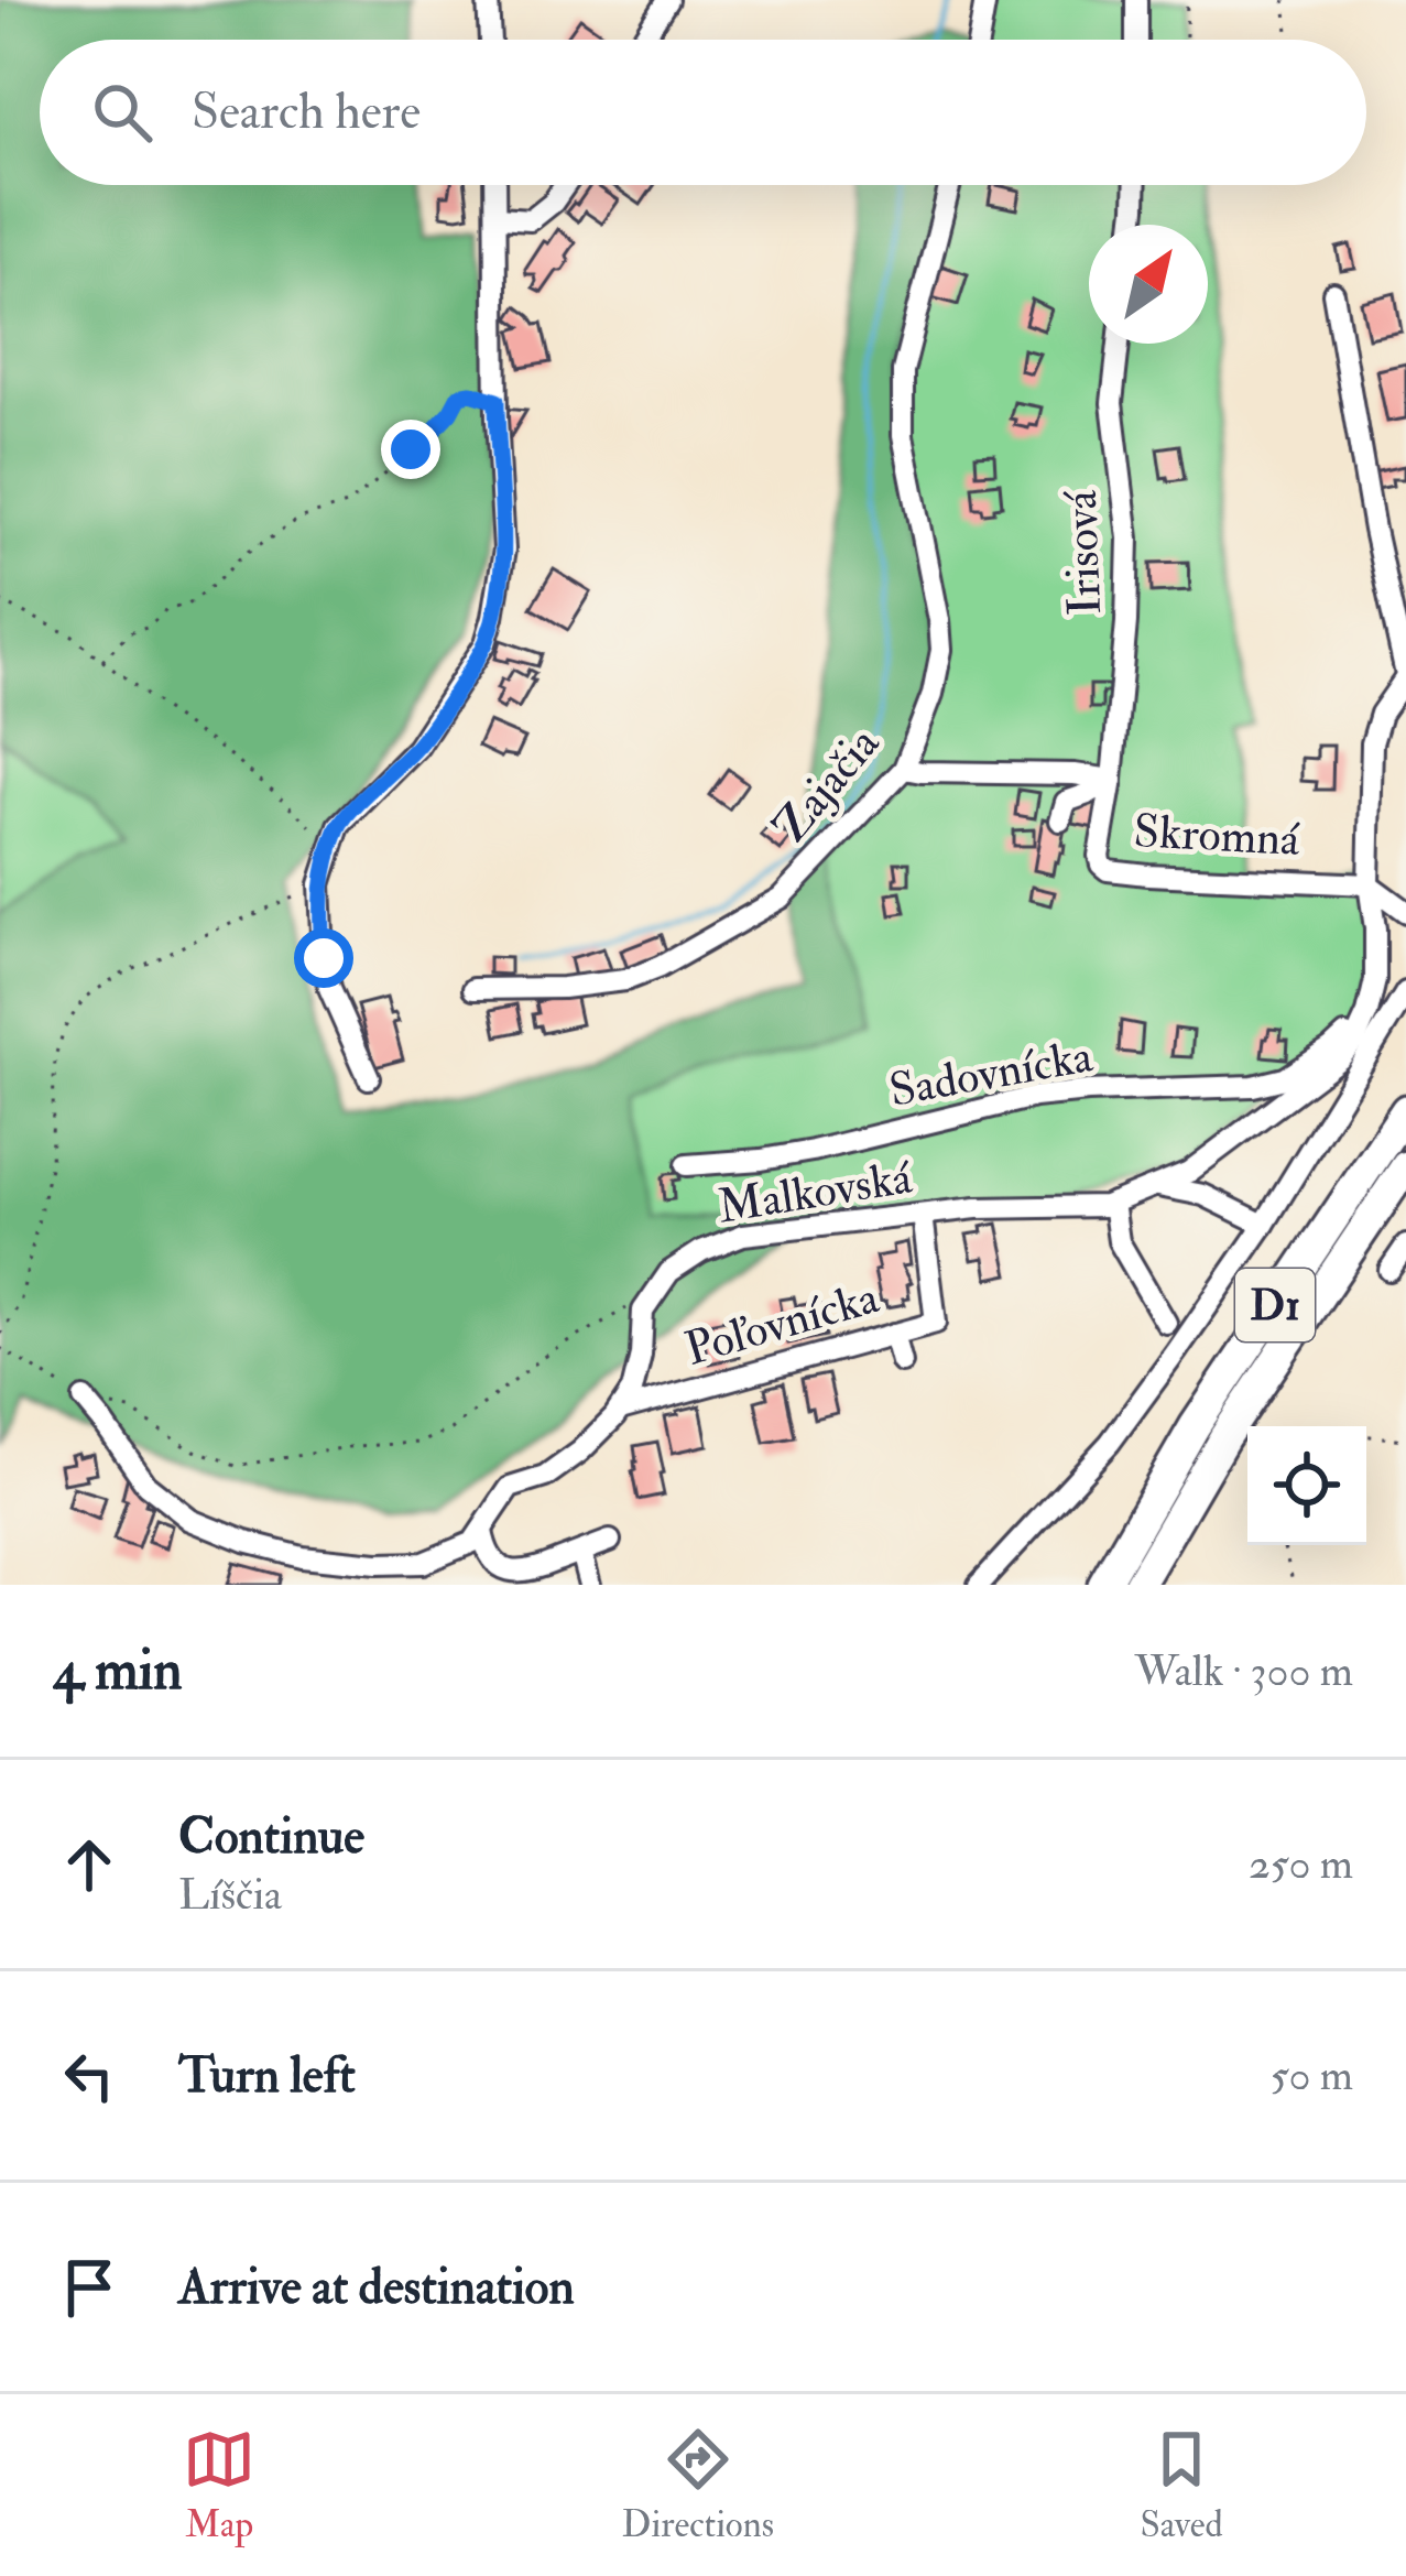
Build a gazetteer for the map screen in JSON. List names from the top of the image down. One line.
{"streets":{"highway":["D1"],"street":["Irisová","Zajačia","Skromná","Sadovnícka","Malkovská","Poľovnícka"]},"crossings":[["Irisová","Skromná"],["Zajačia","Skromná"],["Skromná","Malkovská"],["Sadovnícka","Malkovská"],["Malkovská","Poľovnícka"]],"north":"top right","page":{"search":"Search here","heading":["4 min","Walk · 300 m"],"list":[["Continue","Líščia","250 m"],["Turn left","50 m"],"Arrive at destination"],"nav":["Map","Directions","Saved"]}}
